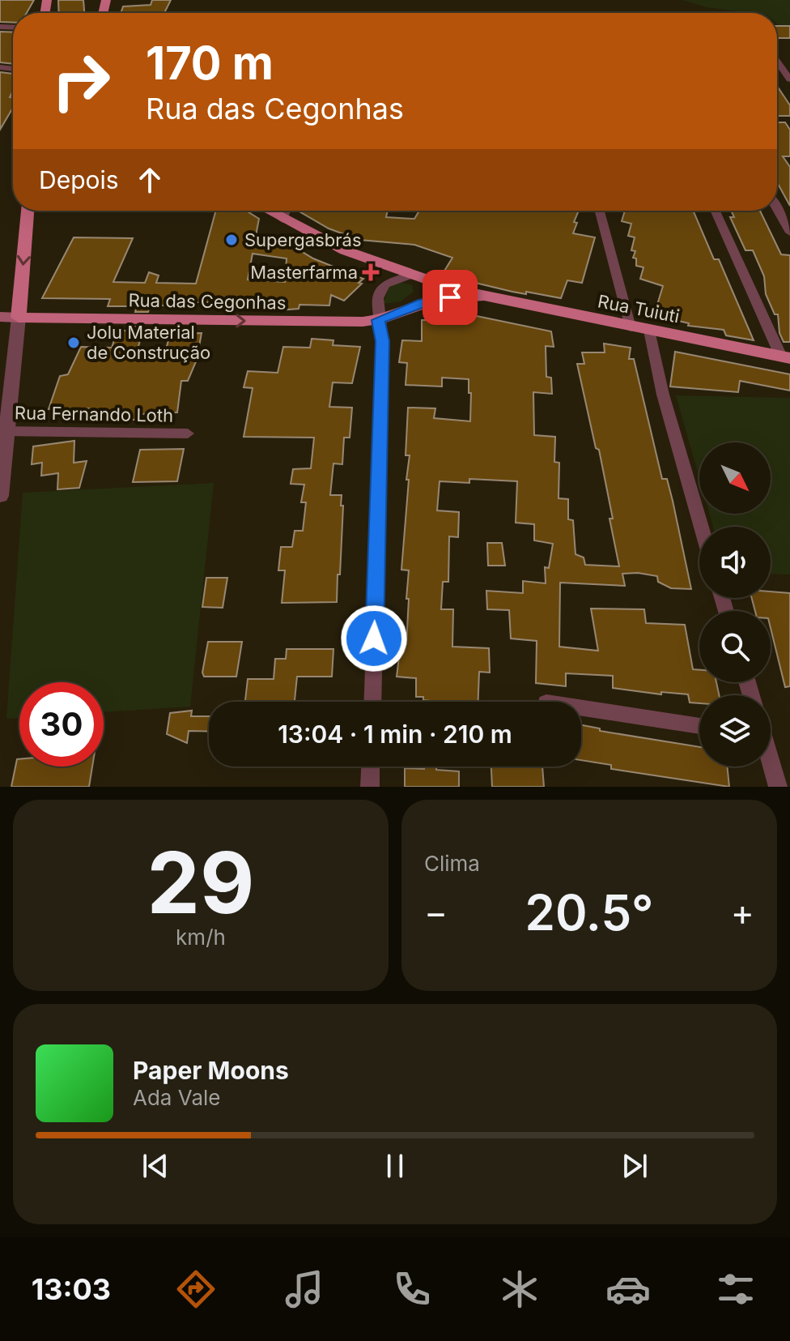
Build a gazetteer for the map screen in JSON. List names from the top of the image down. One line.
{"streets":{"main road":["Rua das Cegonhas","Rua Tuiuti"],"street":["Rua Fernando Loth"]},"crossings":[["Rua das Cegonhas","Rua Tuiuti"]],"one_way":["Rua das Cegonhas"],"places":{"other":["Supergasbrás","Jolu Material de Construção"],"health":["Masterfarma"]},"north":"bottom right","page":{"turn":["170 m","Rua das Cegonhas"],"then":"Depois","limit":"30","trip":"13:04 · 1 min · 210 m","tile":[["29","km/h"],"Clima"],"heat":["−","20.5°","+"],"song":["Paper Moons","Ada Vale"],"tabs":"13:03"}}
